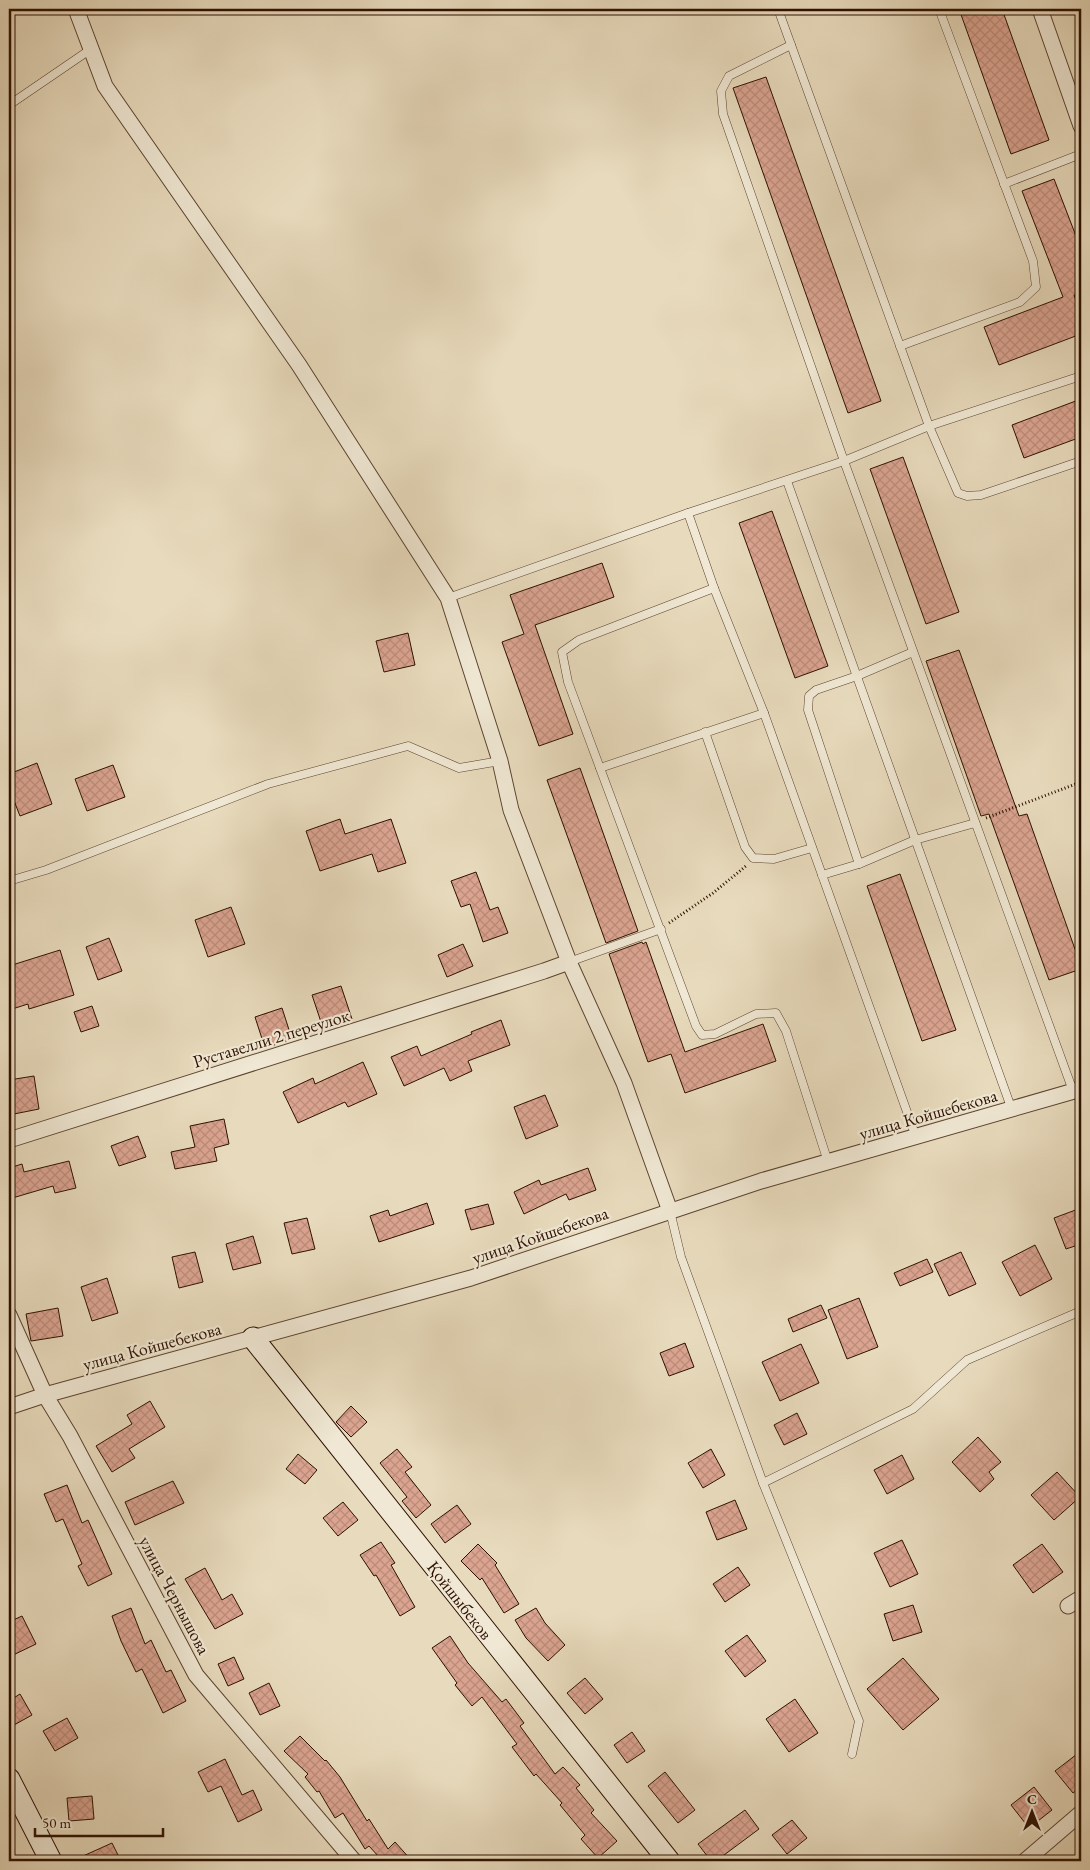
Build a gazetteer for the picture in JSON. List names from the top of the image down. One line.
{"streets":{"street":["Руставелли 2 переулок","улица Койшебекова","улица Чернышова","Қойшыбеков"]},"crossings":[["улица Койшебекова","улица Чернышова"],["улица Койшебекова","Қойшыбеков"]],"scale_bar":"50 m","north":"top"}
